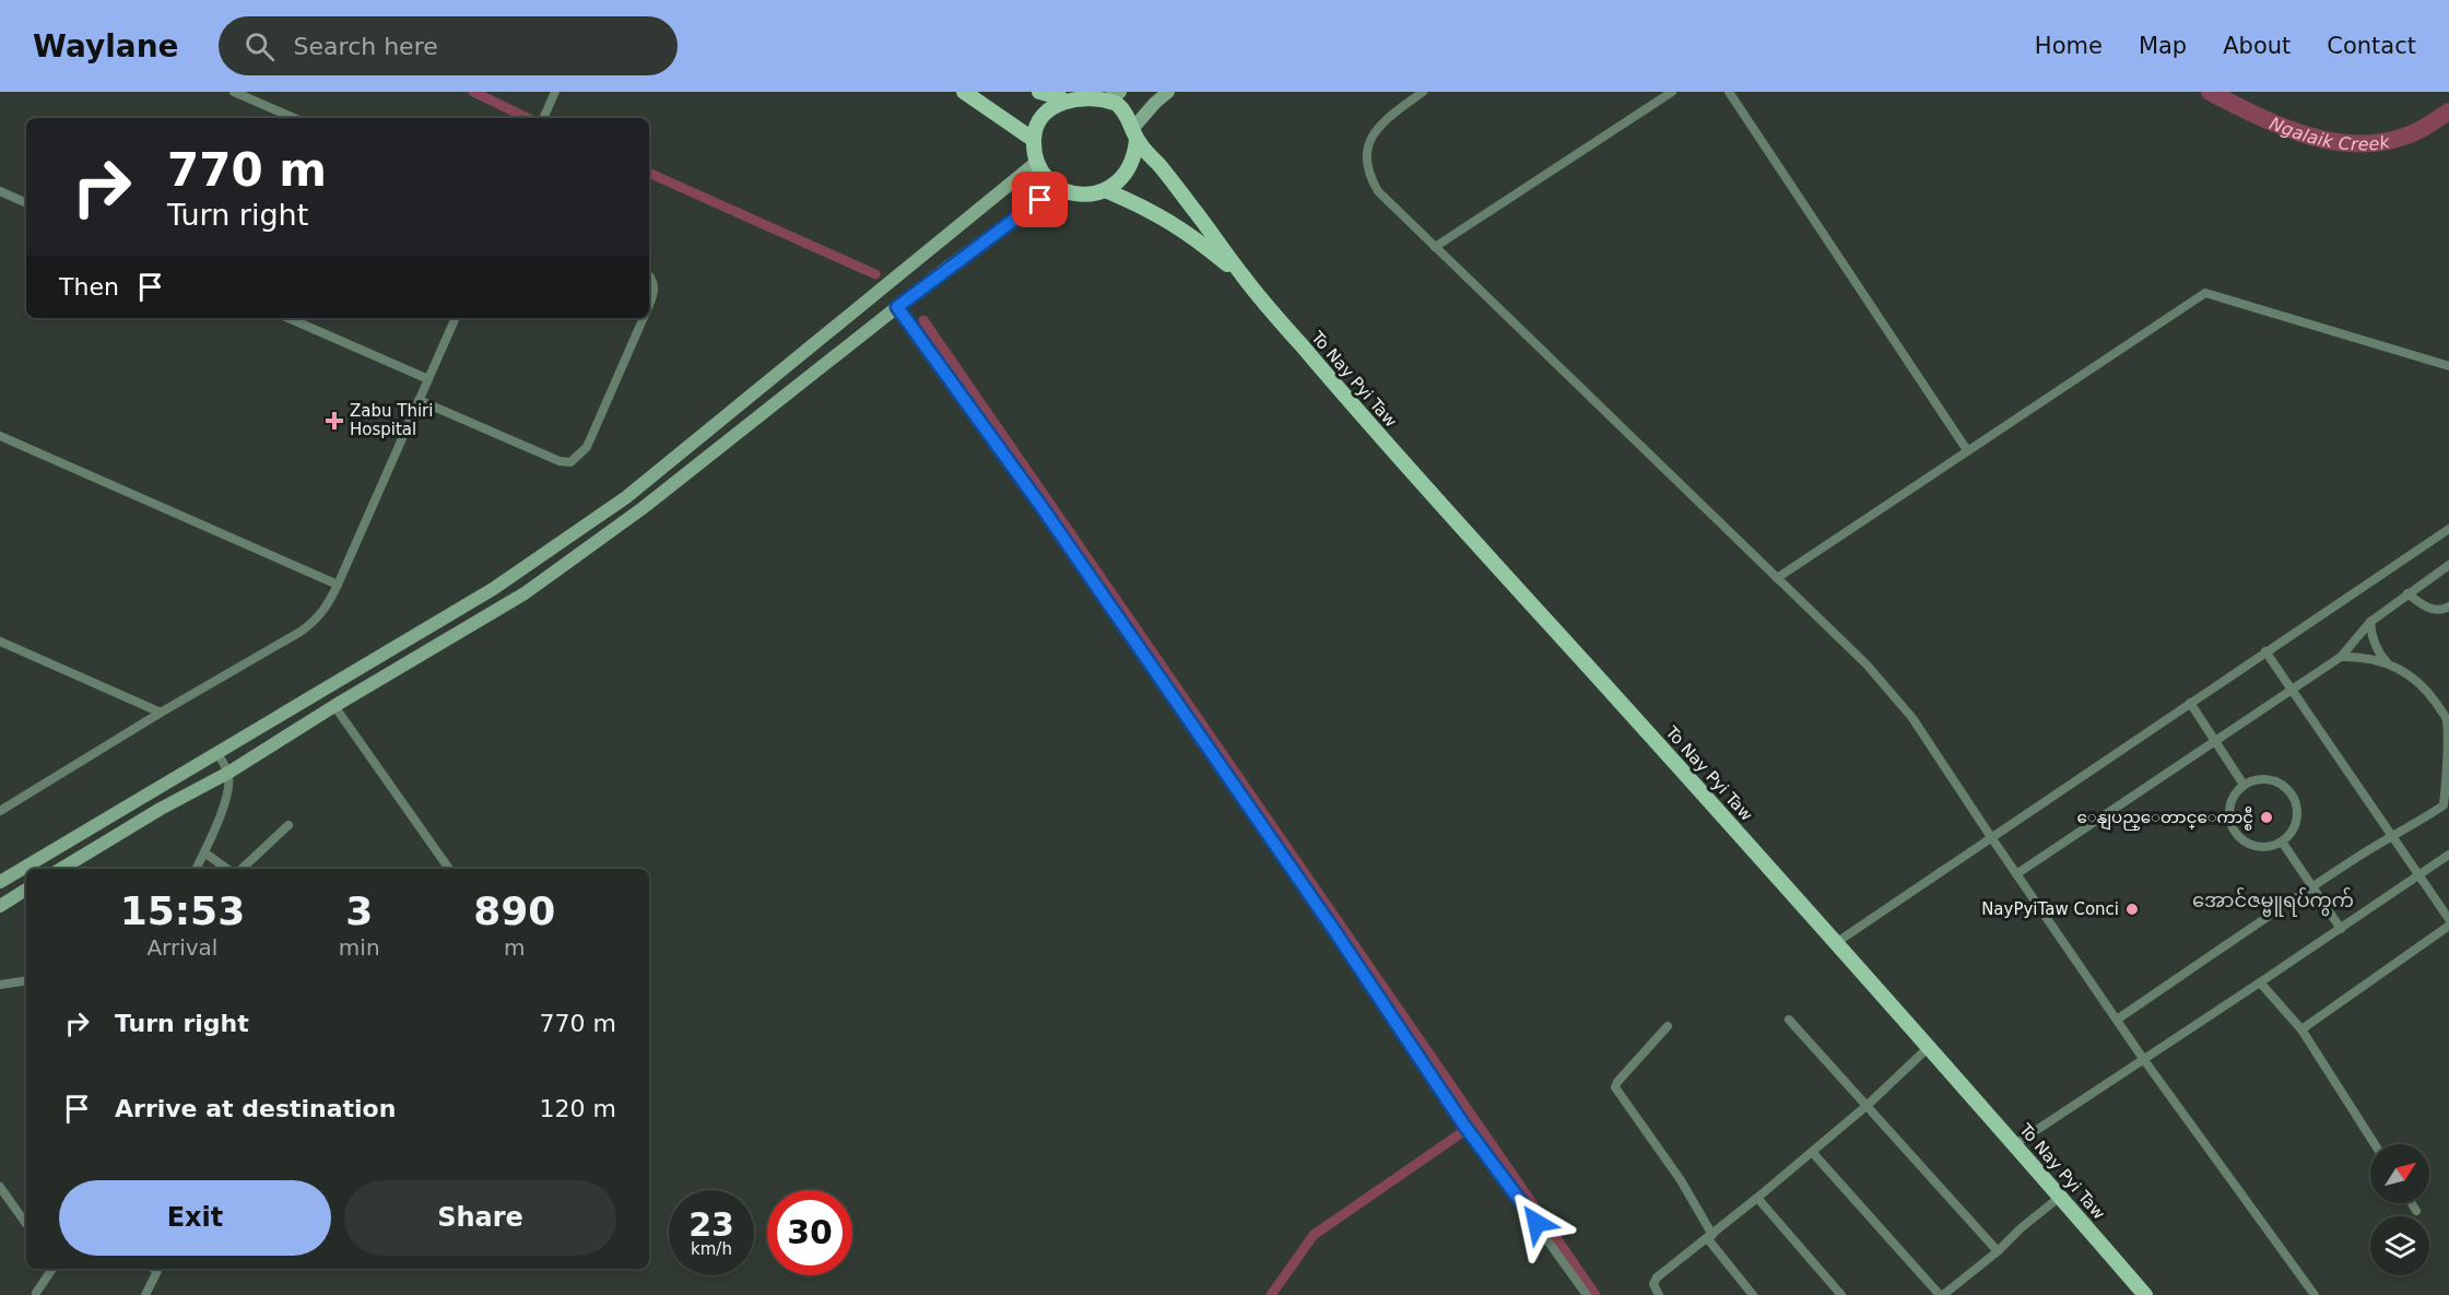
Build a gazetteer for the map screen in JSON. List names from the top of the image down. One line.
{"streets":{"main road":["To Nay Pyi Taw"]},"districts":["အောင်ဇမ္ဗူရပ်ကွက်"],"water":["Ngalaik Creek"],"places":{"health":["Zabu Thiri Hospital"],"other":["ေနျပည္ေတာင္ေကာင္စီ","NayPyiTaw Conci"]},"north":"top right","page":{"header":"Waylane","search":"Search here","nav":["Home","Map","About","Contact"],"turn":["770 m","Turn right"],"then":"Then","eta":["15:53","Arrival","3","min","890","m"],"list":[{"name":"Turn right","value":"770 m"},{"name":"Arrive at destination","value":"120 m"}],"buttons":["Exit","Share"],"speed":"23 km/h","limit":"30"}}
